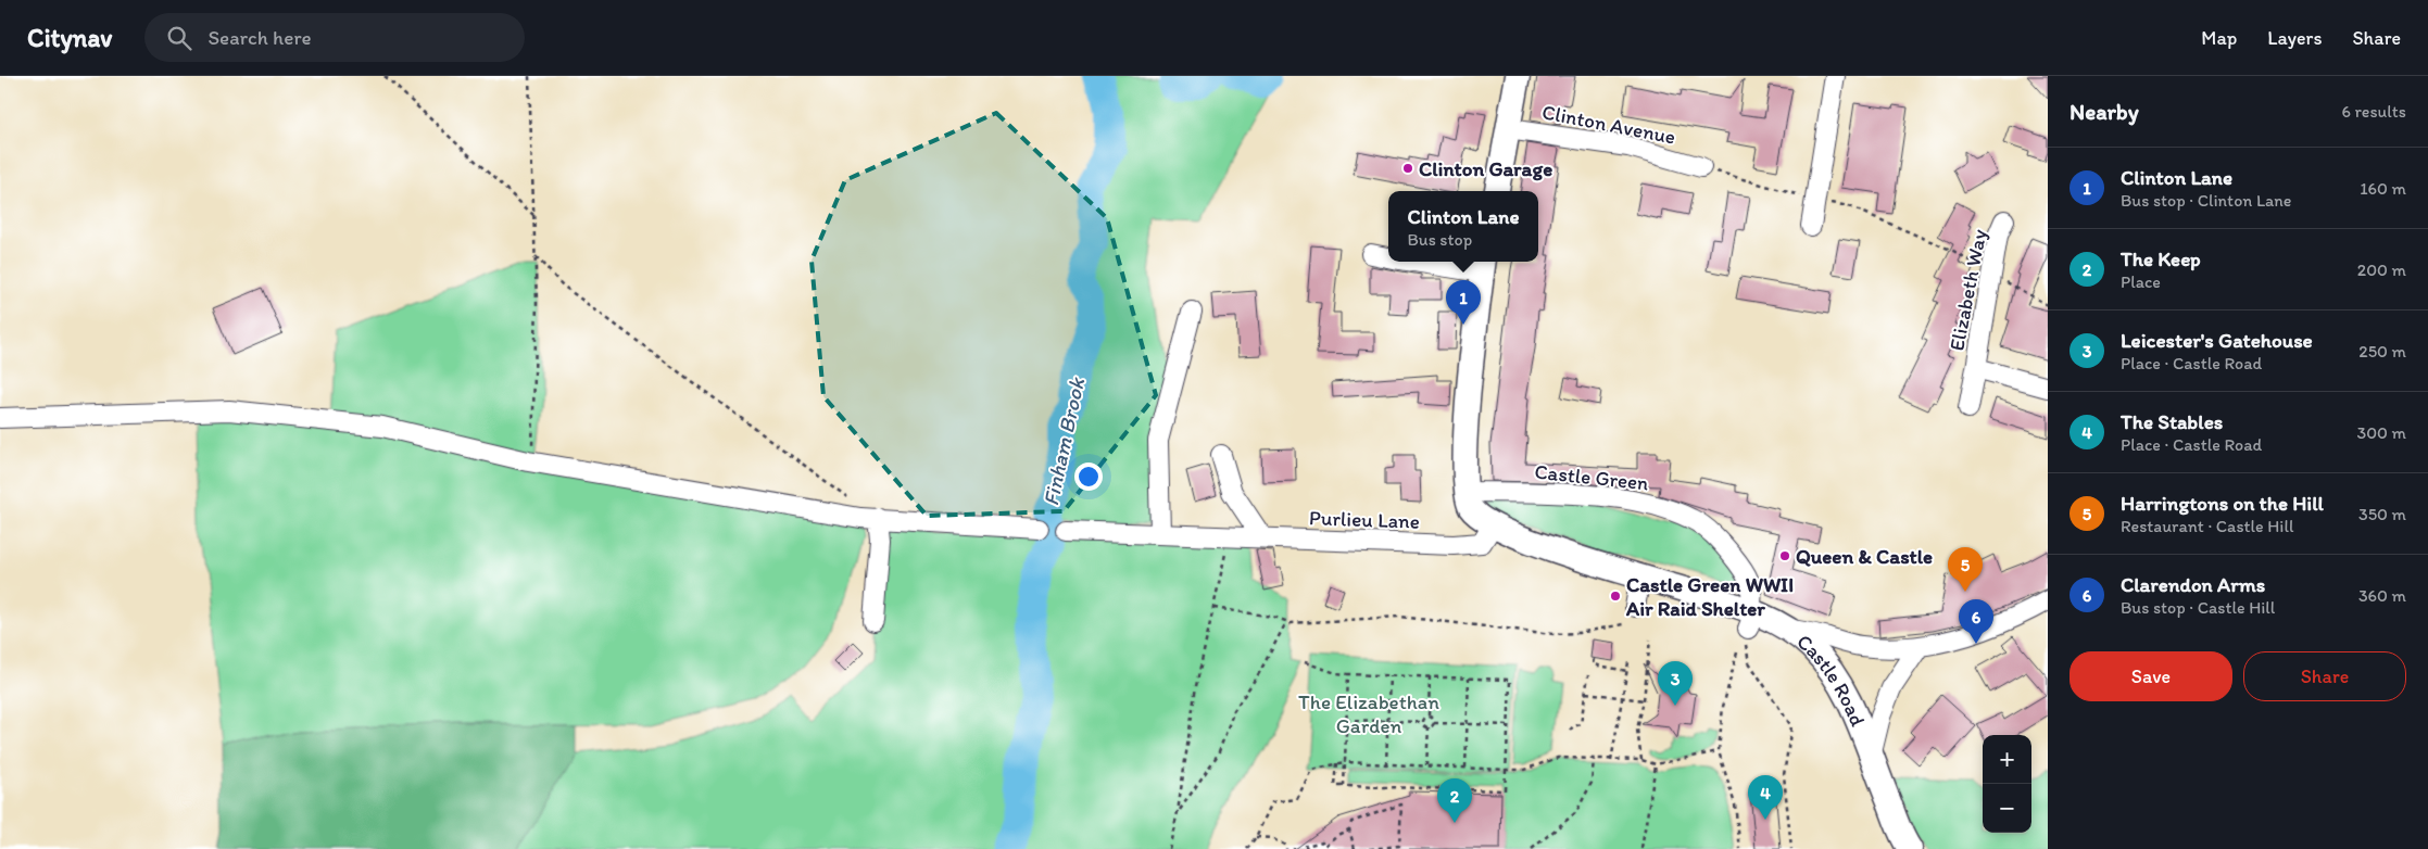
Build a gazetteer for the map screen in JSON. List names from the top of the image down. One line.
{"streets":{"main road":["Castle Road"],"street":["Clinton Avenue","Elizabeth Way","Castle Green","Purlieu Lane"]},"crossings":[["Castle Green","Castle Road"],["Purlieu Lane","Castle Road"]],"water":["Finham Brook"],"parks":["The Elizabethan Garden"],"places":["Clinton Garage","Queen & Castle","Castle Green WWII Air Raid Shelter"],"page":{"header":"Citynav","search":"Search here","nav":["Map","Layers","Share"],"heading":["Nearby","6 results"],"list":[{"mark":"1","name":"Clinton Lane","note":"Bus stop · Clinton Lane","value":"160 m"},{"mark":"2","name":"The Keep","note":"Place","value":"200 m"},{"mark":"3","name":"Leicester's Gatehouse","note":"Place · Castle Road","value":"250 m"},{"mark":"4","name":"The Stables","note":"Place · Castle Road","value":"300 m"},{"mark":"5","name":"Harringtons on the Hill","note":"Restaurant · Castle Hill","value":"350 m"},{"mark":"6","name":"Clarendon Arms","note":"Bus stop · Castle Hill","value":"360 m"}],"popup":["Clinton Lane","Bus stop"],"pins":["1","5","6","3","4","2"],"buttons":["Save","Share"],"map_buttons":["+","−"]}}
